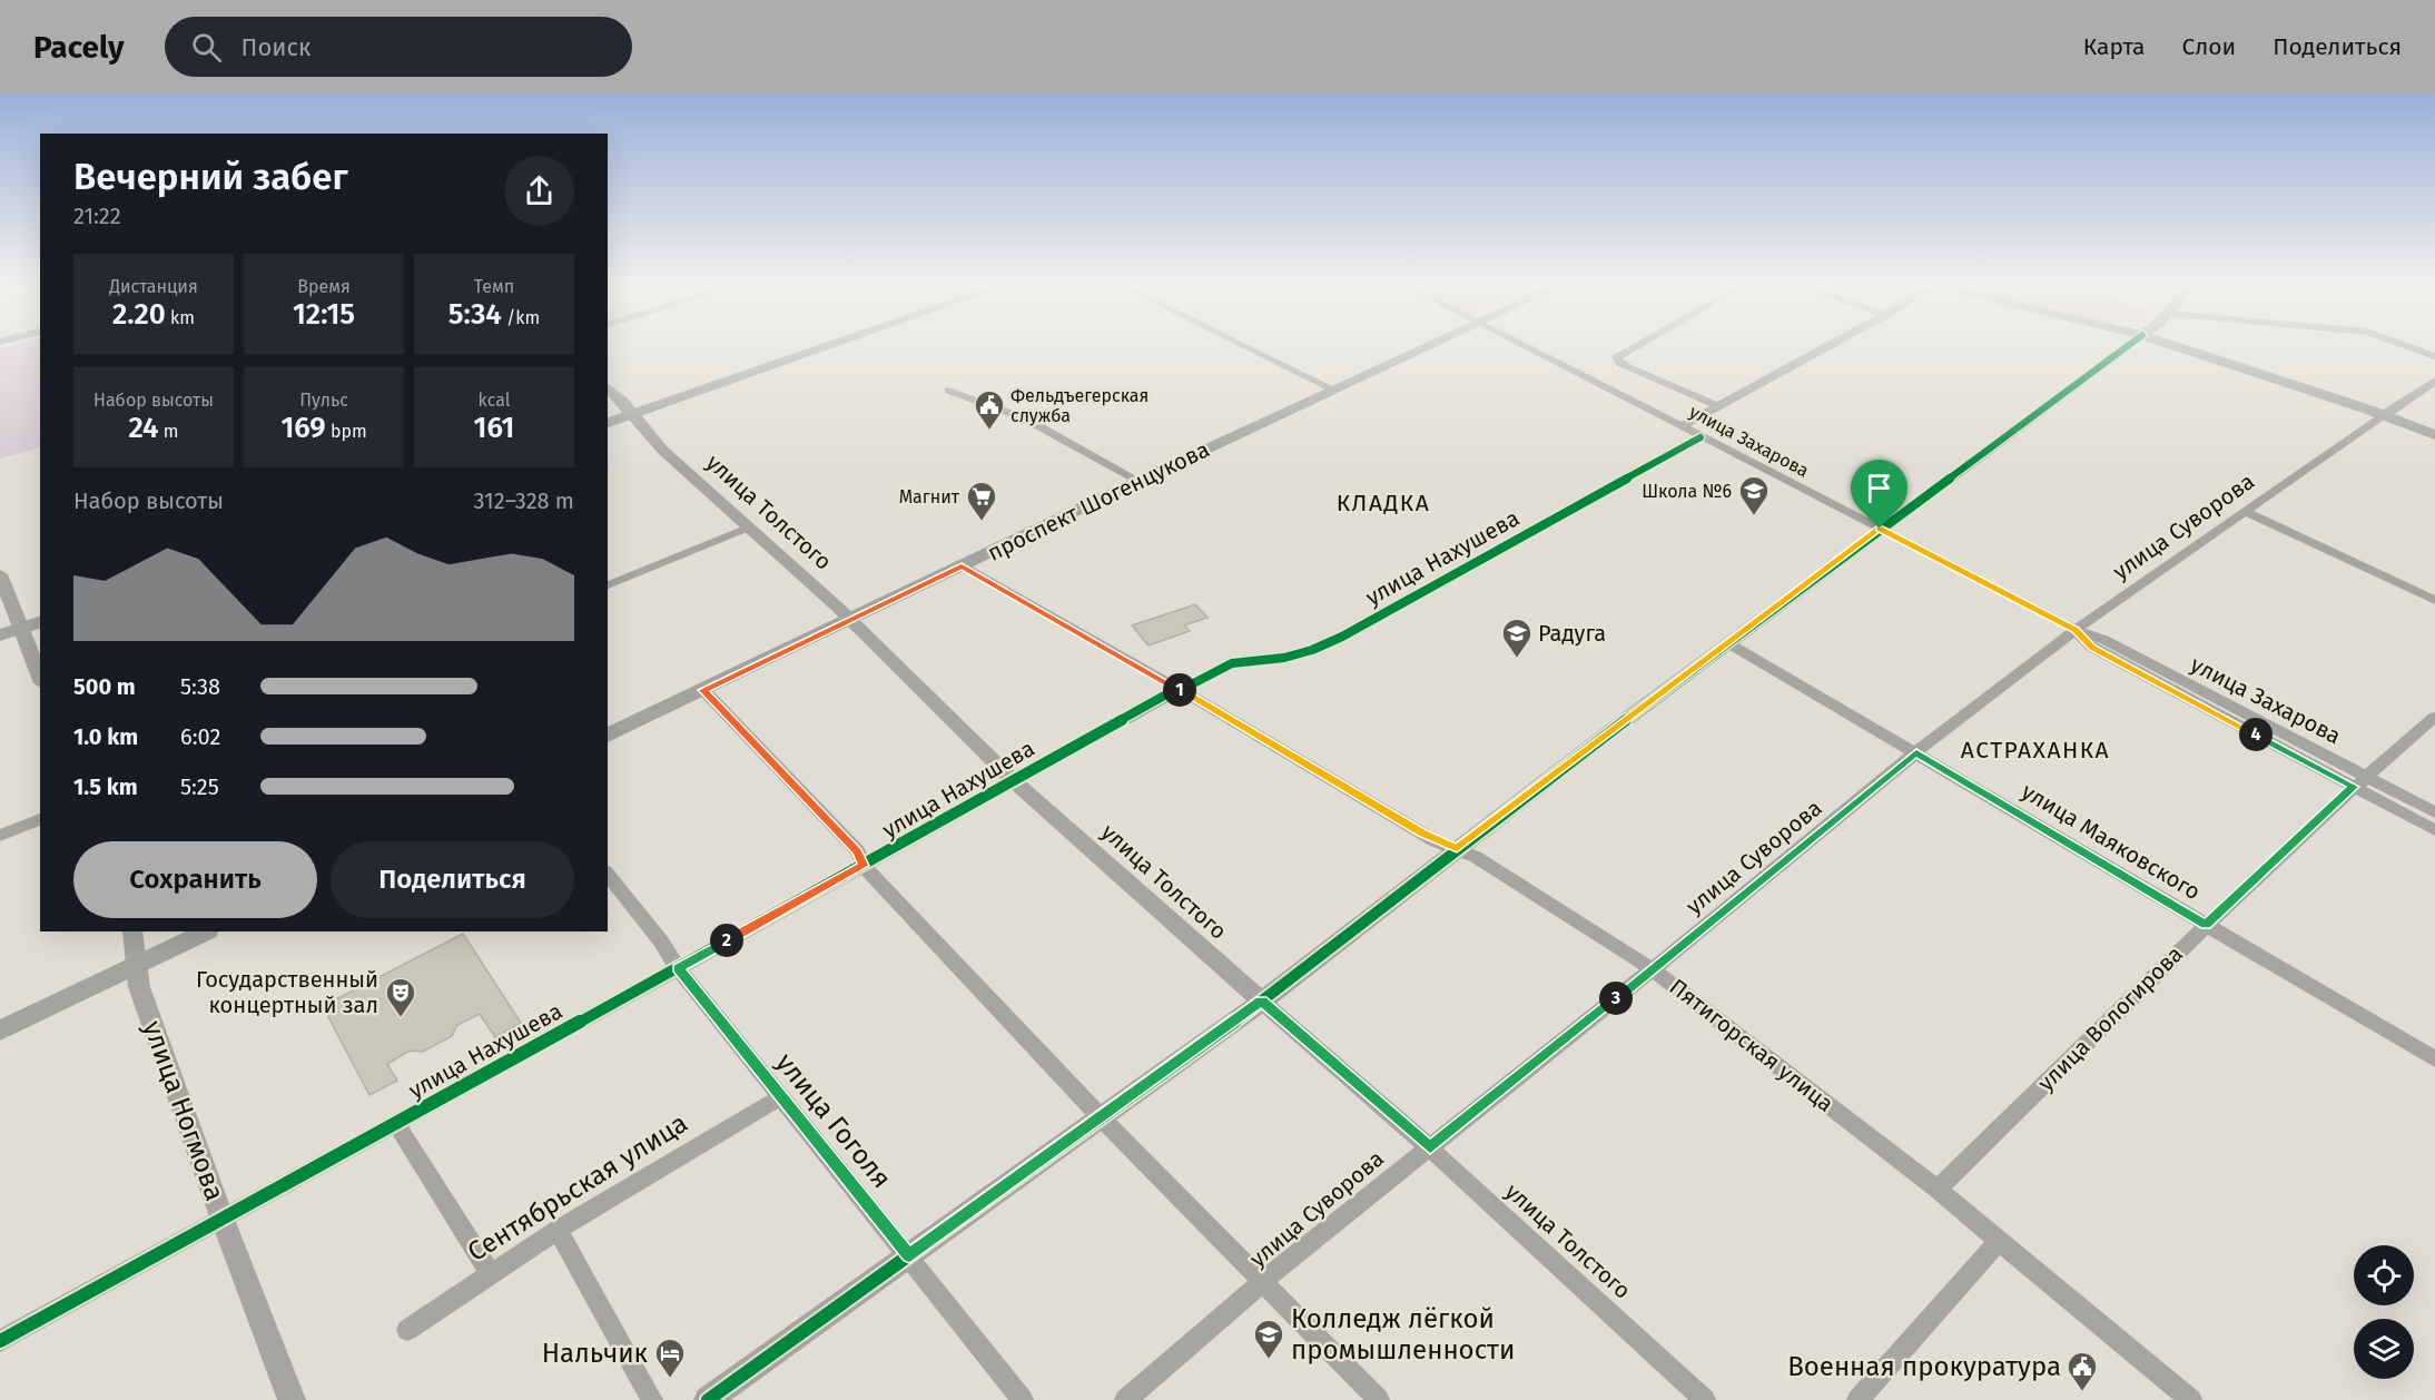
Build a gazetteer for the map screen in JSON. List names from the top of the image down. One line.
{"streets":{"main road":["проспект Шогенцукова"],"street":["улица Захарова","улица Толстого","улица Суворова","улица Нахушева","улица Маяковского","улица Вологирова","Пятигорская улица","улица Ногмова","улица Гоголя","Сентябрьская улица"]},"crossings":[["улица Захарова","улица Суворова"],["улица Захарова","улица Нахушева"],["улица Захарова","улица Вологирова"],["проспект Шогенцукова","улица Толстого"],["проспект Шогенцукова","Пятигорская улица"],["улица Толстого","улица Суворова"],["улица Толстого","улица Нахушева"],["улица Суворова","улица Маяковского"],["улица Суворова","Пятигорская улица"],["улица Нахушева","Пятигорская улица"],["улица Нахушева","улица Ногмова"],["улица Нахушева","улица Гоголя"],["улица Маяковского","улица Вологирова"],["улица Вологирова","Пятигорская улица"],["улица Гоголя","Сентябрьская улица"]],"districts":["КЛАДКА","АСТРАХАНКА"],"places":{"public building":["Фельдъегерская служба","Военная прокуратура"],"school or university":["Школа №6","Радуга","Колледж лёгкой промышленности"],"supermarket":["Магнит"],"theatre":["Государственный концертный зал"],"hotel":["Нальчик"]},"page":{"header":"Pacely","search":"Поиск","nav":["Карта","Слои","Поделиться"],"heading":["Вечерний забег","21:22"],"stats":[["Дистанция","2.20 km"],["Время","12:15"],["Темп","5:34 /km"],["Набор высоты","24 m"],["Пульс","169 bpm"],["kcal","161"]],"chart":["Набор высоты","312–328 m"],"list":[{"name":"500 m","note":"5:38"},{"name":"1.0 km","note":"6:02"},{"name":"1.5 km","note":"5:25"}],"pins":["1","4","2","3"],"buttons":["Сохранить","Поделиться"]}}
